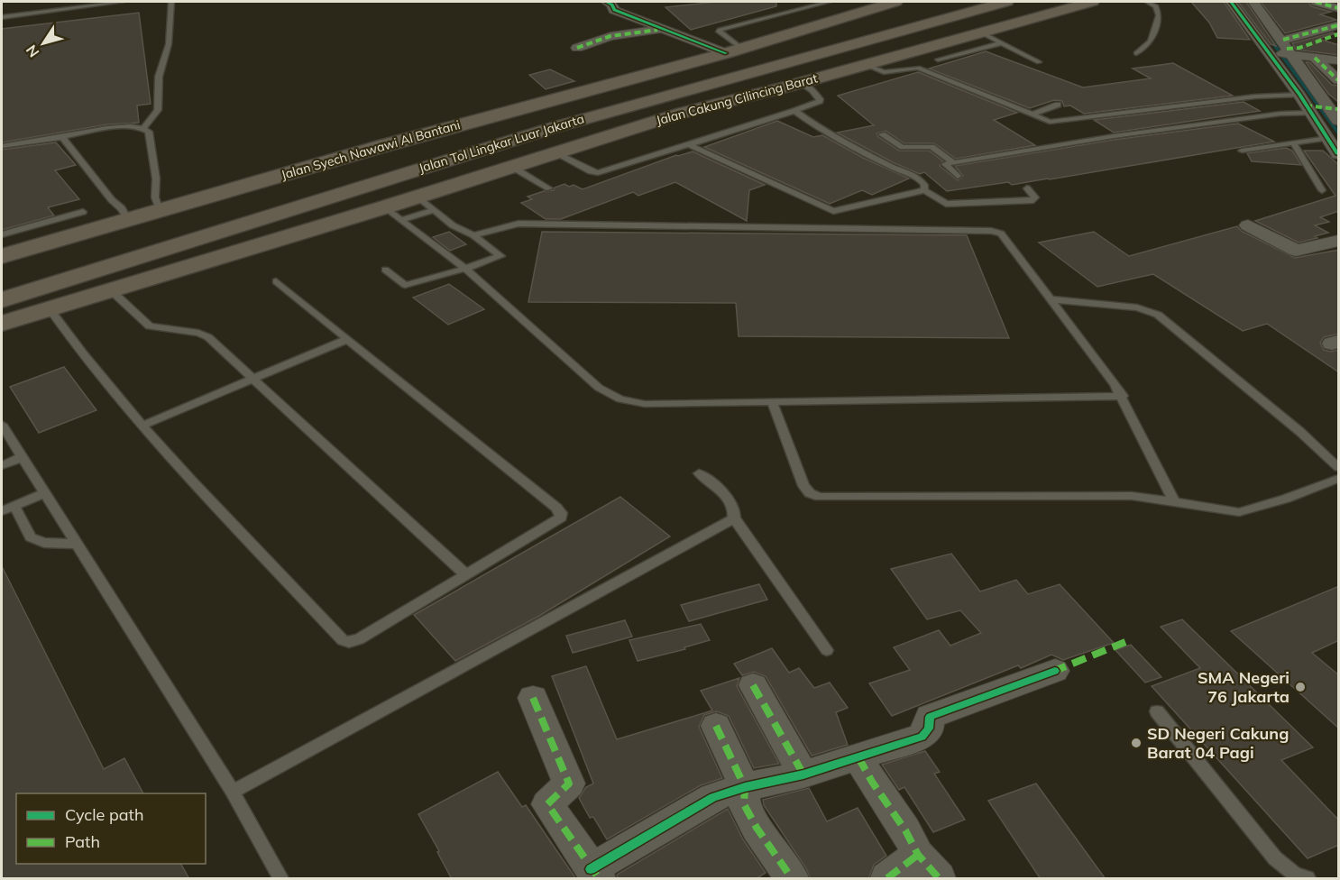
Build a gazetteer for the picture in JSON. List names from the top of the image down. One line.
{"streets":{"highway":["Jalan Cakung Cilincing Barat","Jalan Tol Lingkar Luar Jakarta","Jalan Syech Nawawi Al Bantani"]},"places":["SMA Negeri 76 Jakarta","SD Negeri Cakung Barat 04 Pagi"],"legend":["Cycle path","Path"],"north":"bottom left"}
